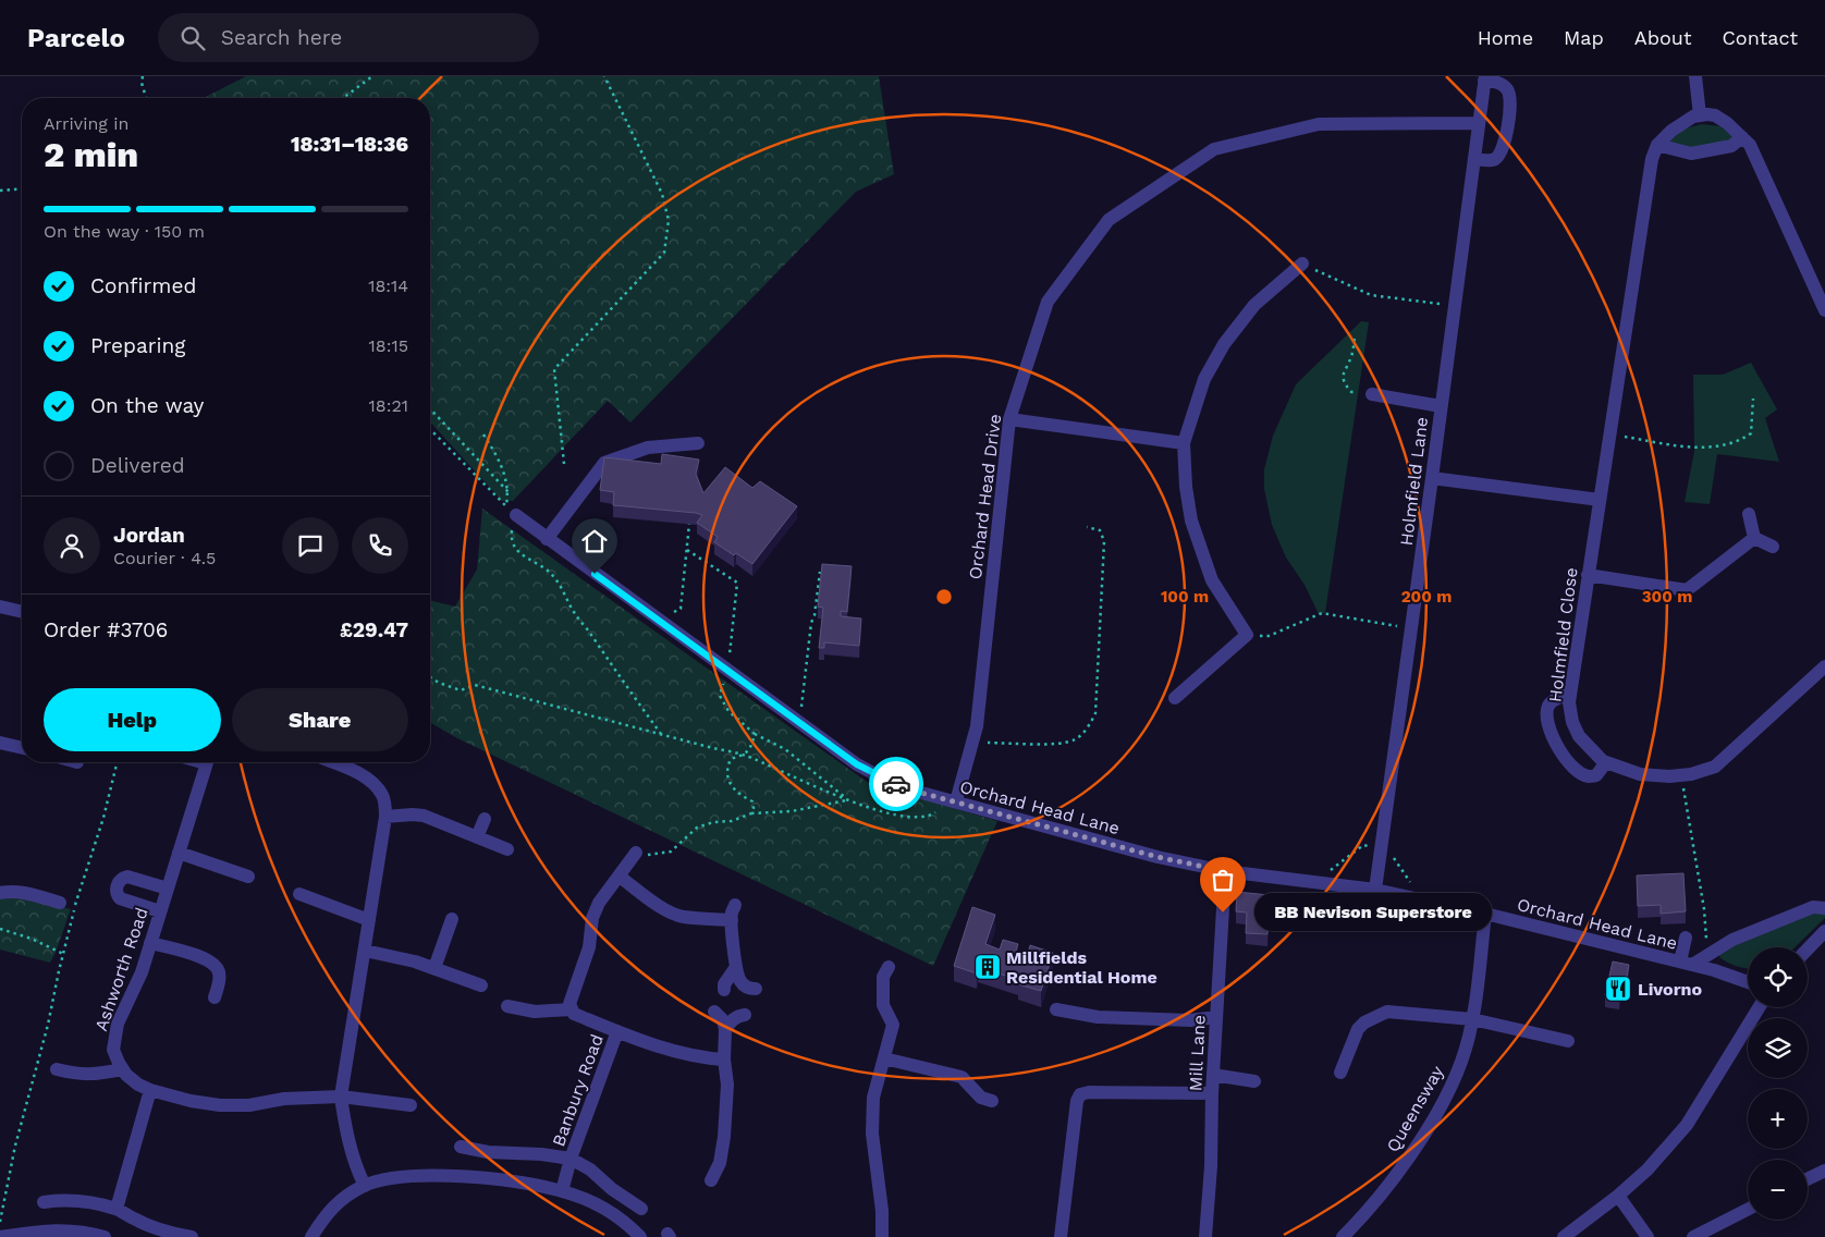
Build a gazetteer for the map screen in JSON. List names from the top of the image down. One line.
{"streets":{"street":["Holmfield Lane","Orchard Head Drive","Holmfield Close","Orchard Head Lane","Ashworth Road","Mill Lane","Banbury Road","Queensway"]},"crossings":[["Holmfield Lane","Orchard Head Drive"],["Holmfield Lane","Orchard Head Lane"],["Orchard Head Drive","Orchard Head Lane"],["Orchard Head Lane","Mill Lane"],["Orchard Head Lane","Queensway"]],"places":{"other":["BB Nevison Superstore"],"building":["Millfields Residential Home"],"restaurant":["Livorno"]},"page":{"header":"Parcelo","search":"Search here","nav":["Home","Map","About","Contact"],"heading":["2 min","Arriving in","18:31–18:36"],"panel":["Jordan","Courier · 4.5","Order #3706","£29.47"],"bar":"On the way · 150 m","list":[["Confirmed","18:14"],["Preparing","18:15"],["On the way","18:21"],"Delivered"],"buttons":["Help","Share"],"bubble":"BB Nevison Superstore","map_buttons":["+","−"]},"rings":["100 m","200 m","300 m"]}
